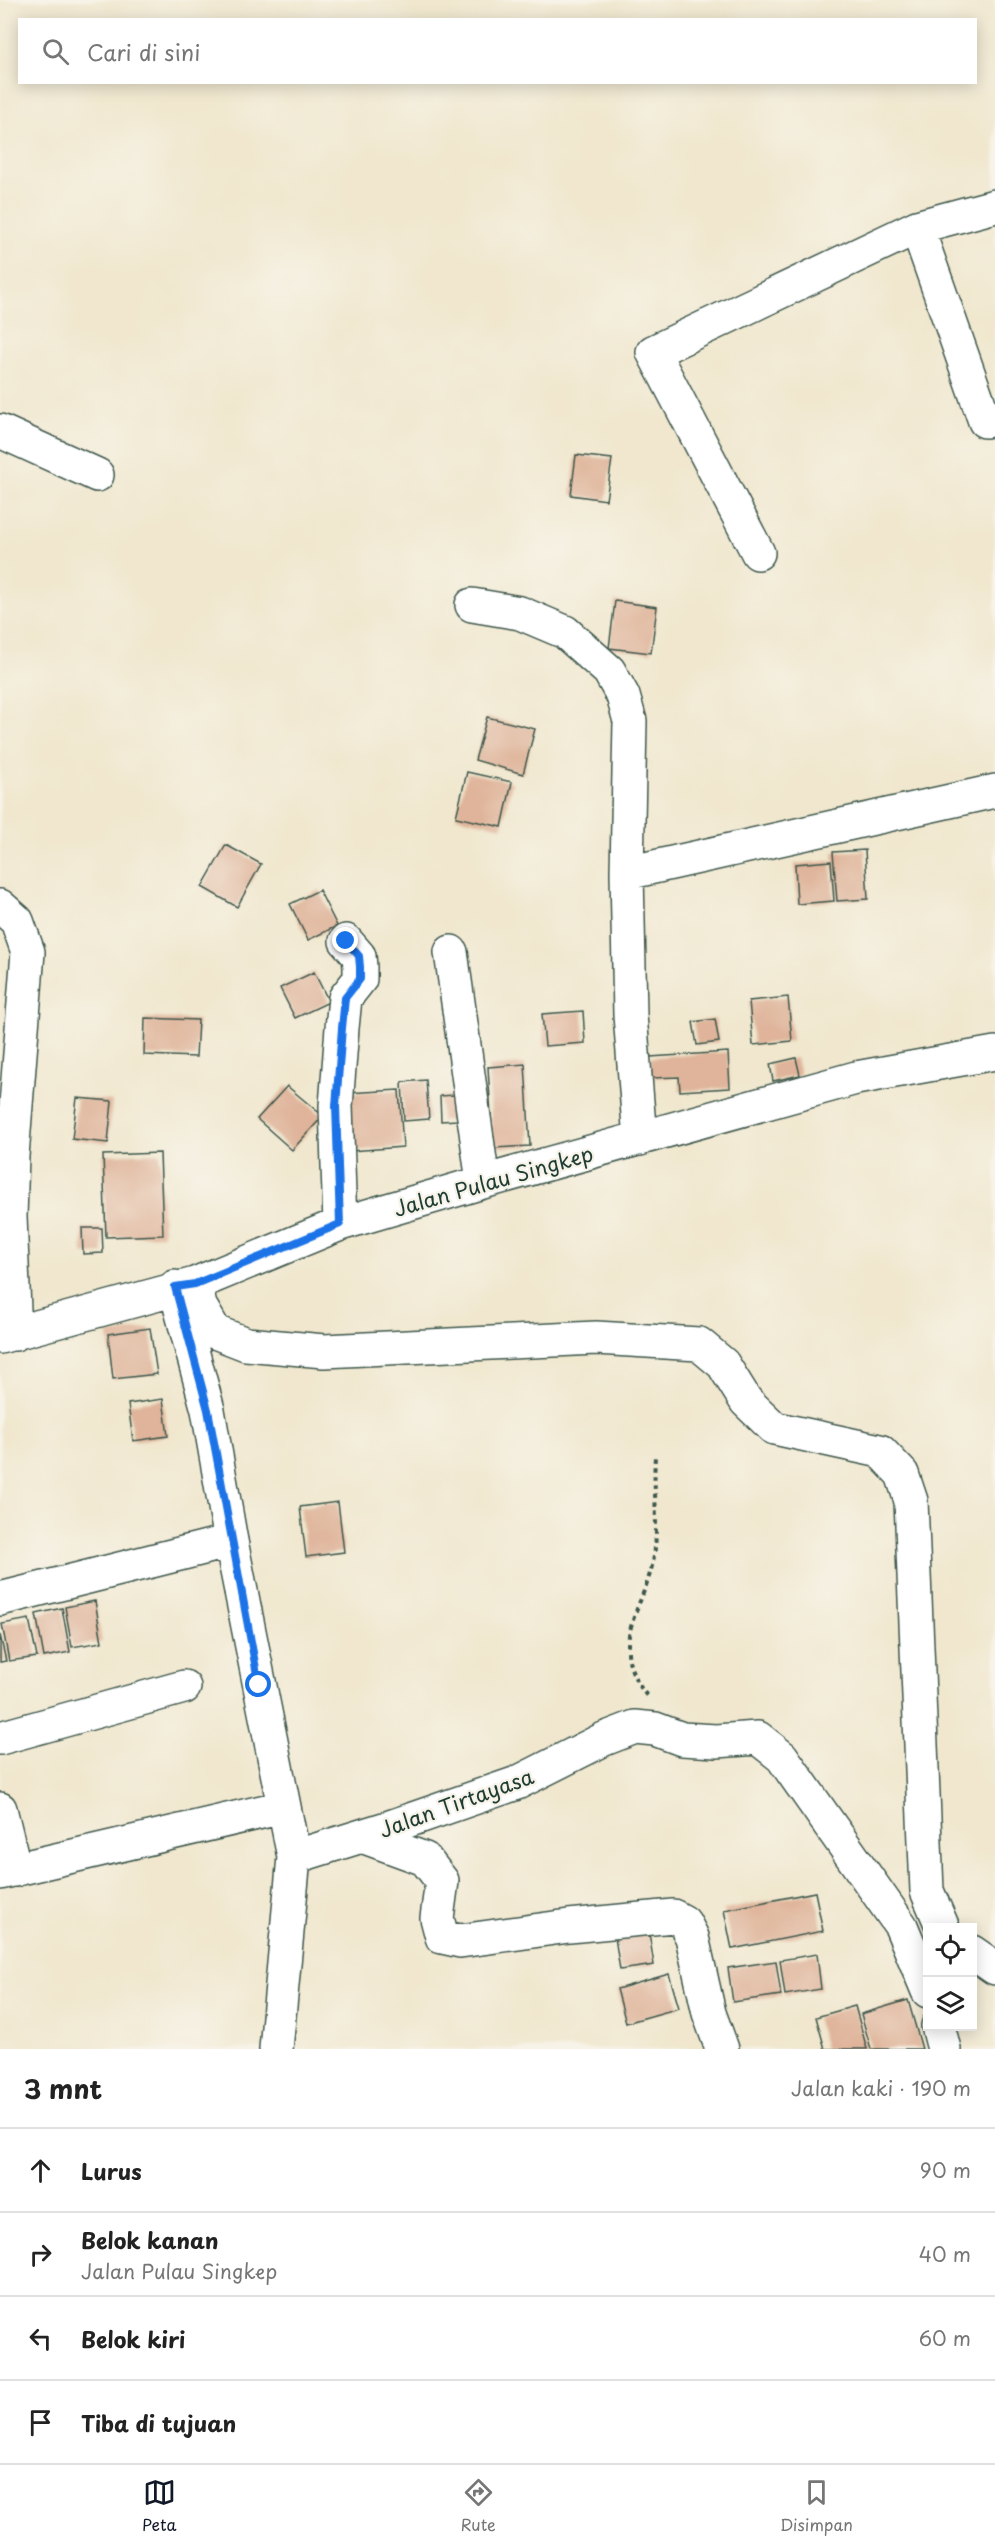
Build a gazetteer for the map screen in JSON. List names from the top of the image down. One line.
{"streets":{"street":["Jalan Pulau Singkep","Jalan Tirtayasa"]},"page":{"search":"Cari di sini","heading":["3 mnt","Jalan kaki · 190 m"],"list":[["Lurus","90 m"],["Belok kanan","Jalan Pulau Singkep","40 m"],["Belok kiri","60 m"],"Tiba di tujuan"],"nav":["Peta","Rute","Disimpan"]}}
